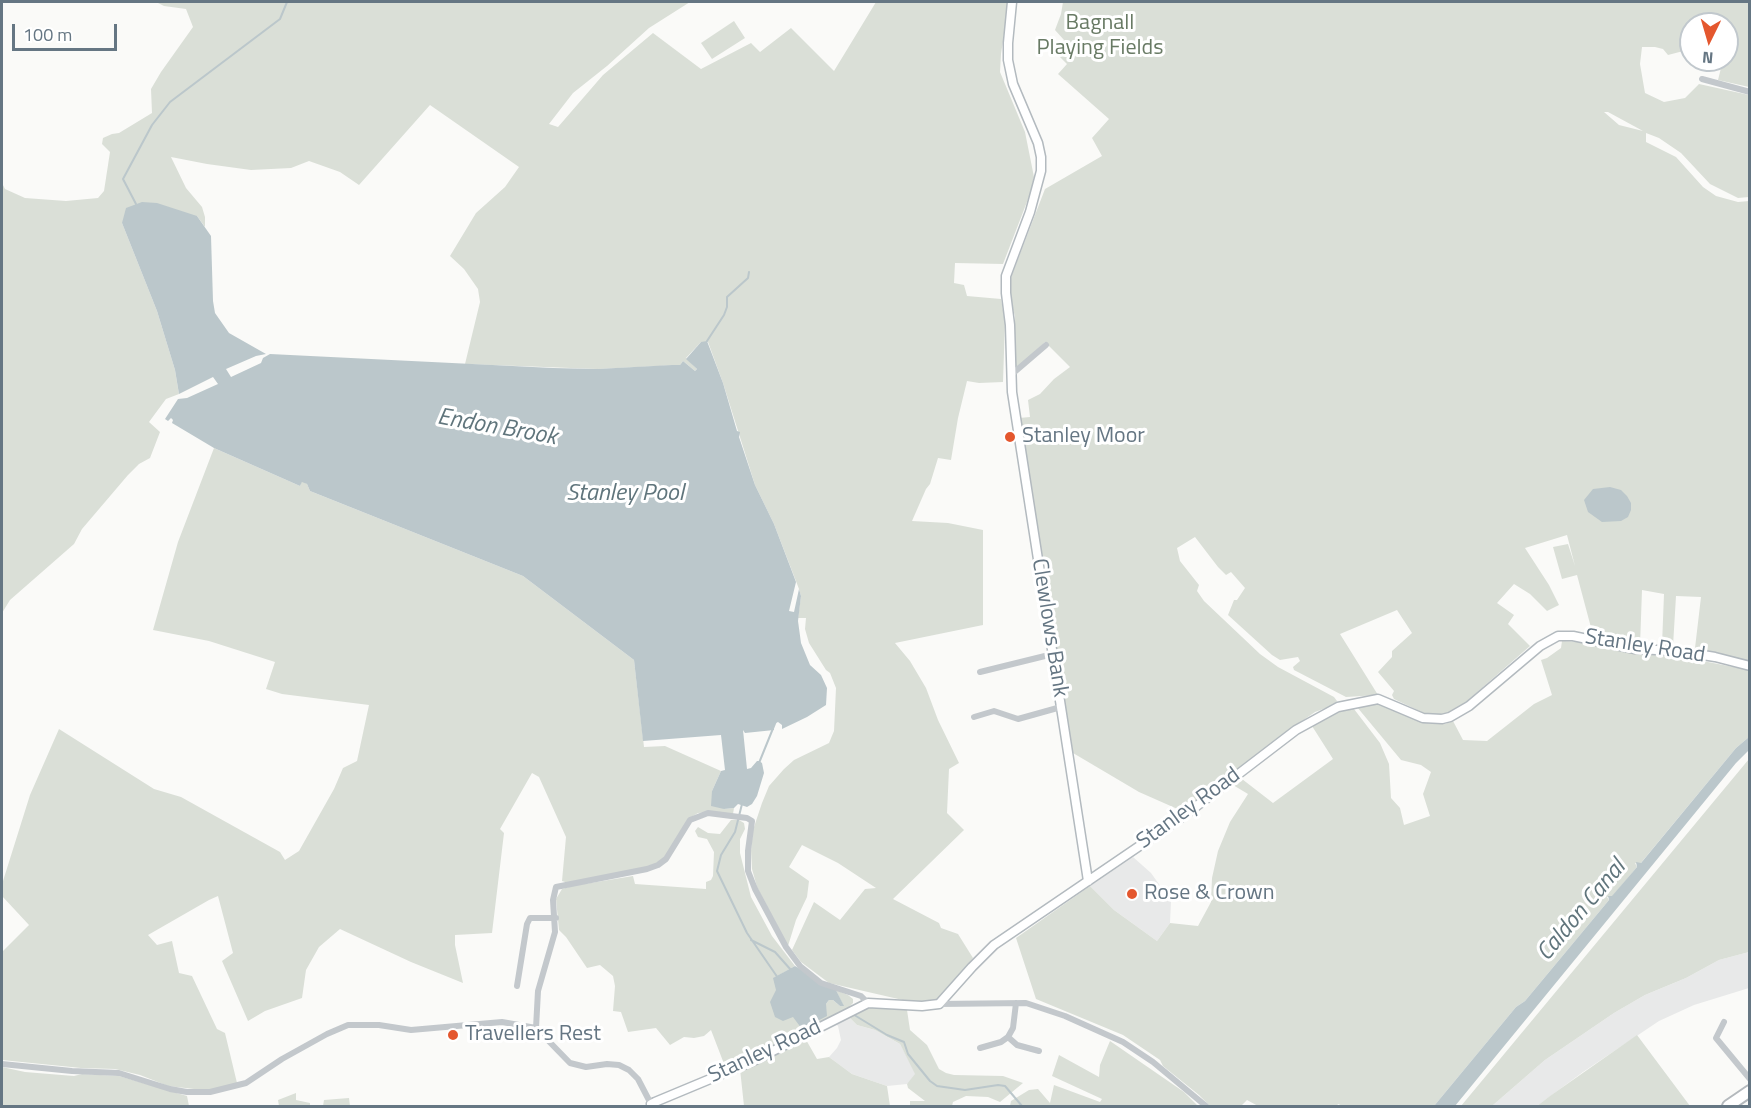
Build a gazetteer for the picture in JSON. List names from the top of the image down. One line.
{"streets":{"street":["Clewlows Bank","Stanley Road"]},"crossings":[["Clewlows Bank","Stanley Road"]],"water":["Endon Brook","Stanley Pool","Caldon Canal"],"parks":["Bagnall Playing Fields"],"places":["Stanley Moor","Rose & Crown","Travellers Rest"],"scale_bar":"100 m","north":"bottom"}
